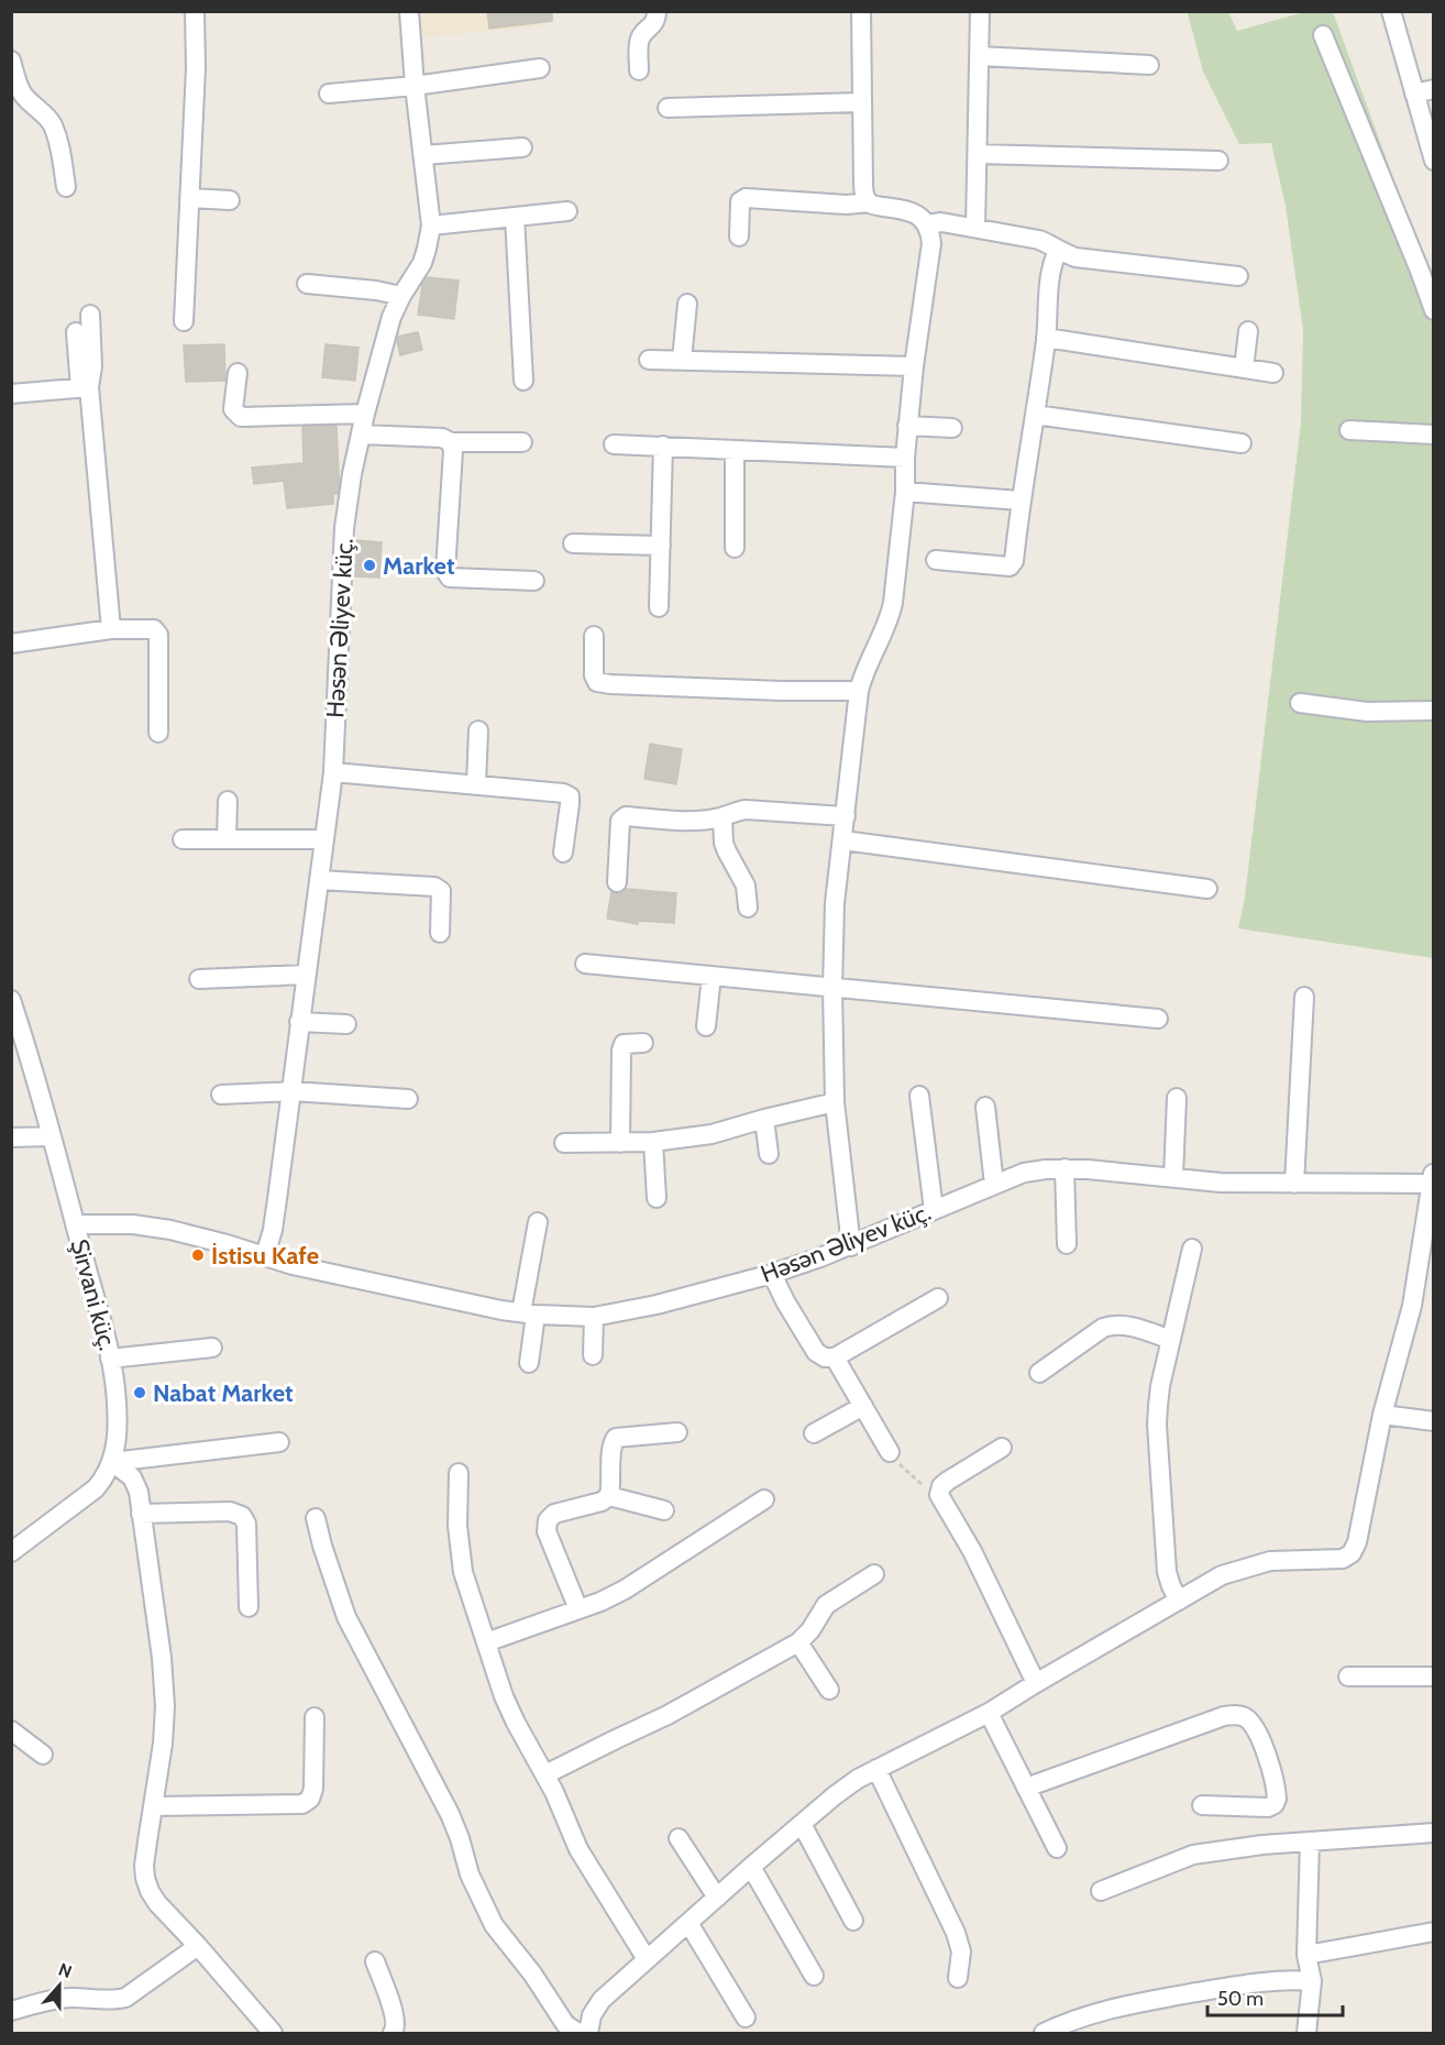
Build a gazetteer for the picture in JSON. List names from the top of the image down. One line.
{"streets":{"street":["Həsən Əliyev küç.","Şirvani küç."]},"crossings":[["Həsən Əliyev küç.","Şirvani küç."]],"places":["Market","İstisu Kafe","Nabat Market"],"scale_bar":"50 m","north":"top"}
